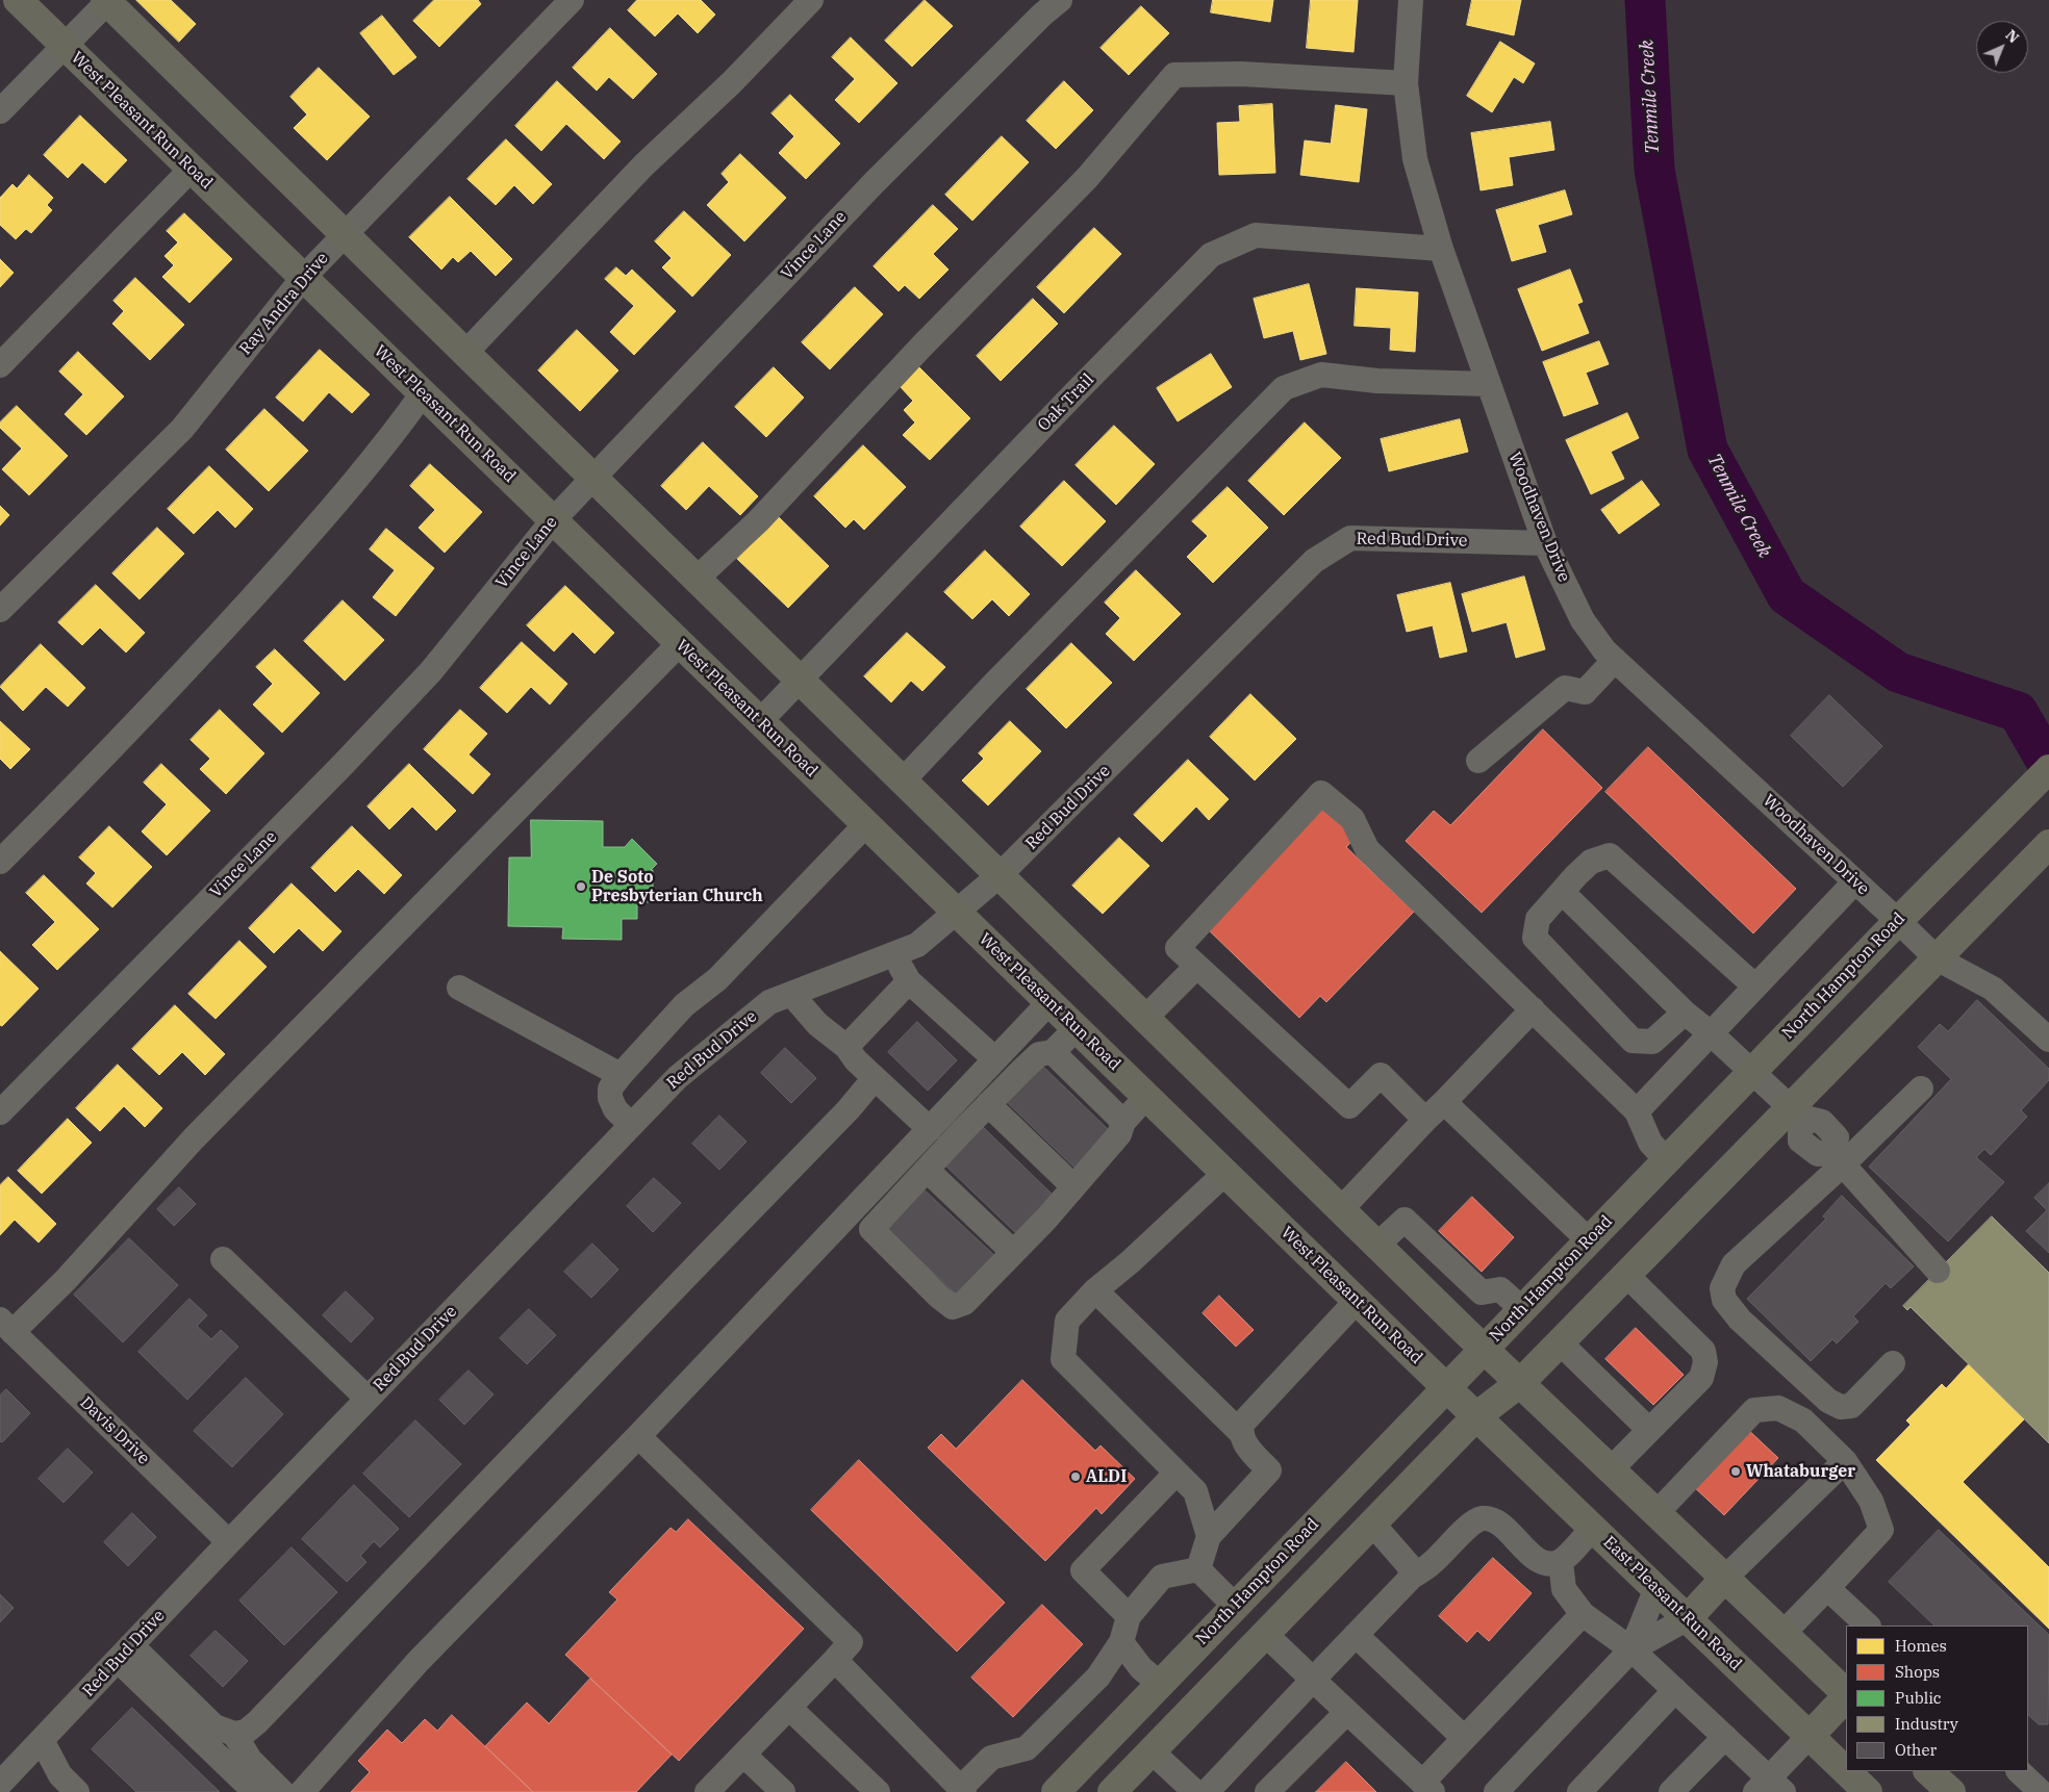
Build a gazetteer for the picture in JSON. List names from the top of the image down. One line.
{"streets":{"main road":["West Pleasant Run Road","North Hampton Road","East Pleasant Run Road"],"street":["Vince Lane","Ray Andra Drive","Oak Trail","Woodhaven Drive","Red Bud Drive","Davis Drive"]},"crossings":[["West Pleasant Run Road","Vince Lane"],["West Pleasant Run Road","Ray Andra Drive"],["West Pleasant Run Road","Oak Trail"],["West Pleasant Run Road","Red Bud Drive"],["West Pleasant Run Road","North Hampton Road"],["West Pleasant Run Road","East Pleasant Run Road"],["Oak Trail","Woodhaven Drive"],["Woodhaven Drive","Red Bud Drive"],["Woodhaven Drive","North Hampton Road"],["Red Bud Drive","Davis Drive"]],"water":["Tenmile Creek"],"places":["De Soto Presbyterian Church","Whataburger","ALDI"],"legend":["Homes","Shops","Public","Industry","Other"],"north":"top right"}
